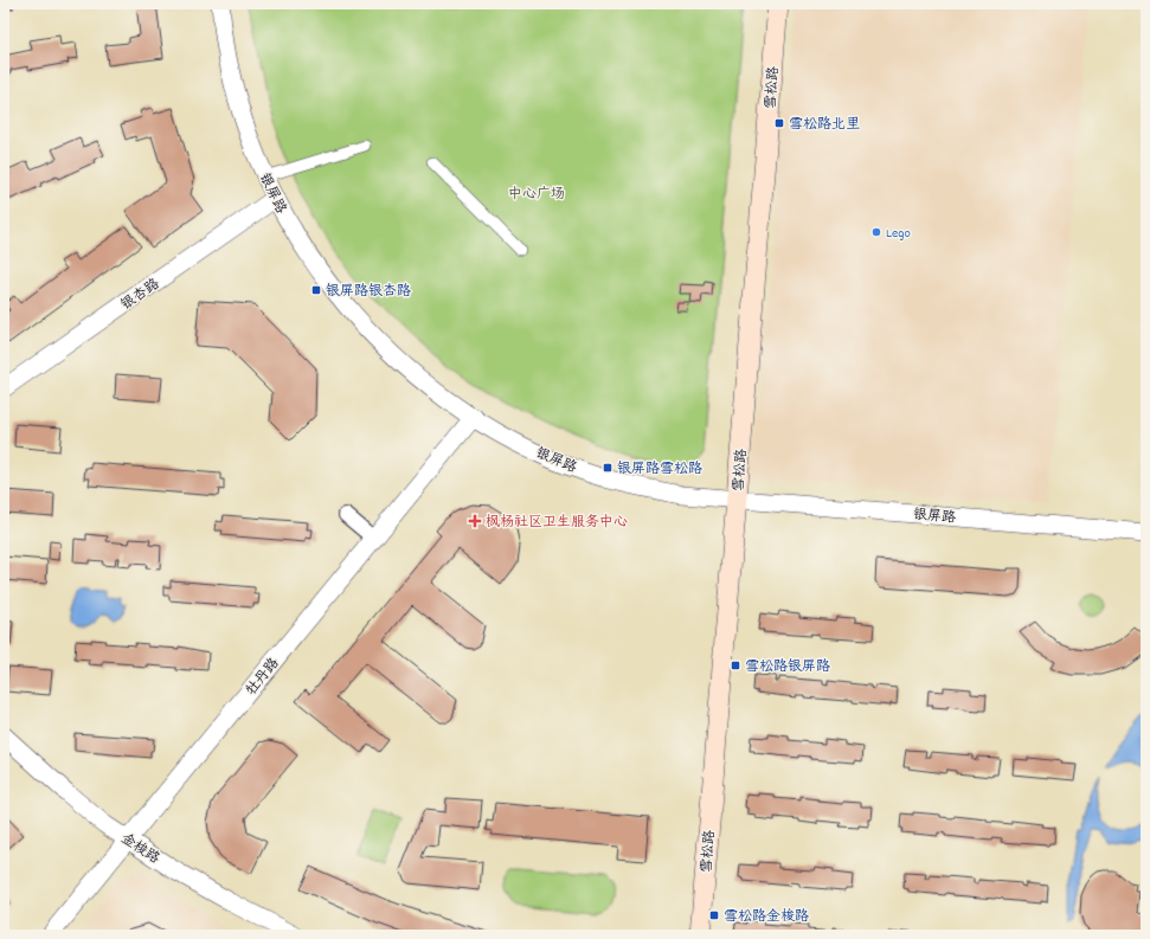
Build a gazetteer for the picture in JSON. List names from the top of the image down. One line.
{"streets":{"main road":["雪松路"],"street":["银屏路","银杏路","牡丹路","金梭路"]},"crossings":[["雪松路","银屏路"],["银屏路","银杏路"],["银屏路","牡丹路"],["牡丹路","金梭路"]],"parks":["中心广场"],"places":{"transit":["雪松路北里","银屏路银杏路","银屏路雪松路","雪松路银屏路","雪松路金梭路"],"other":["Lego"],"health":["枫杨社区卫生服务中心"]}}
